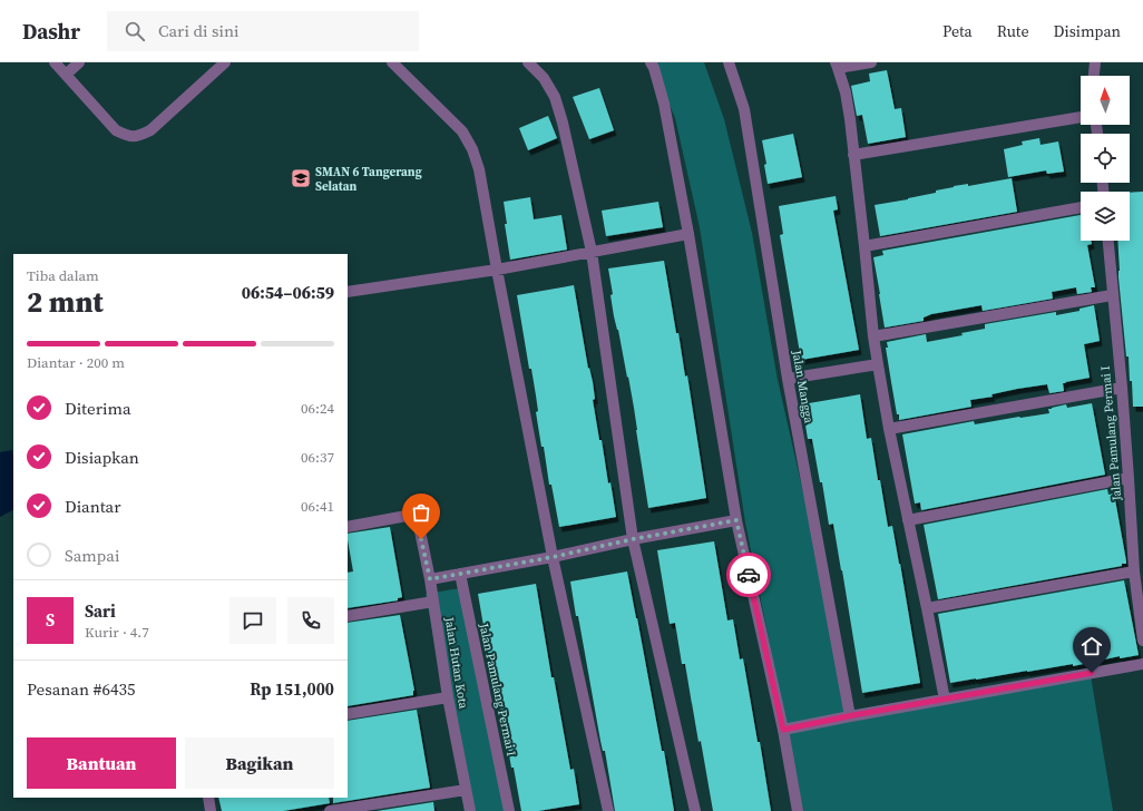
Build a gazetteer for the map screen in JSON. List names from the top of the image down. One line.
{"streets":{"street":["Jalan Mangga","Jalan Pamulang Permai I","Jalan Hutan Kota"]},"places":{"school or university":["SMAN 6 Tangerang Selatan"]},"north":"top","page":{"header":"Dashr","search":"Cari di sini","nav":["Peta","Rute","Disimpan"],"heading":["2 mnt","Tiba dalam","06:54–06:59"],"panel":["Sari","Kurir · 4.7","Pesanan #6435","Rp 151,000"],"bar":"Diantar · 200 m","list":[["Diterima","06:24"],["Disiapkan","06:37"],["Diantar","06:41"],"Sampai"],"round":"S","buttons":["Bantuan","Bagikan"]}}
